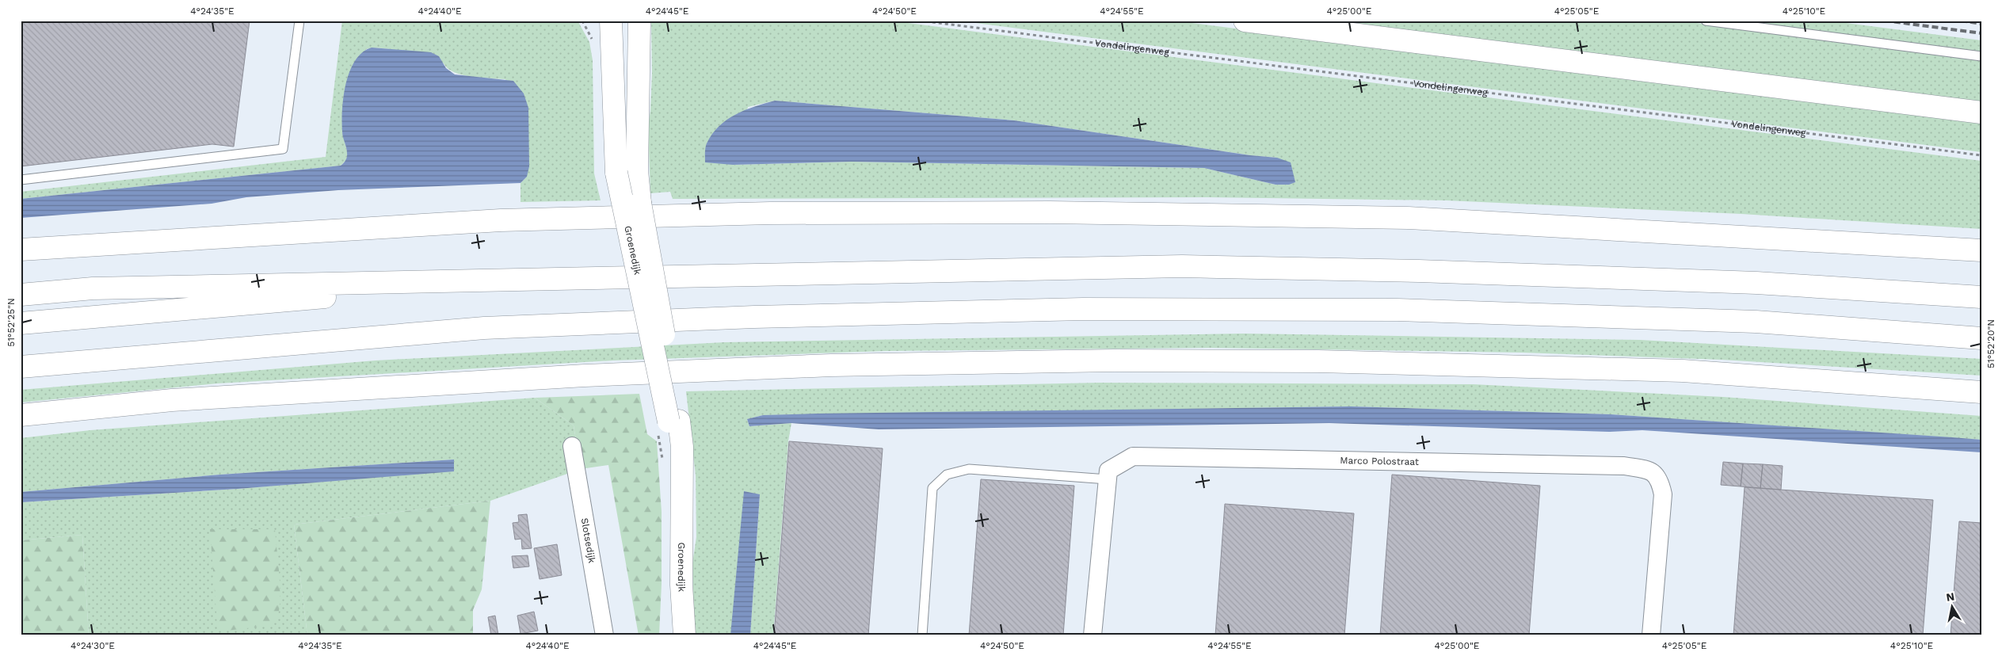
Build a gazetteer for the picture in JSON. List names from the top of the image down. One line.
{"streets":{"main road":["Groenedijk"],"street":["Marco Polostraat","Slotsedijk"],"path":["Vondelingenweg"]},"north":"top","coordinates":["4°24'35\"E","4°24'40\"E","4°24'45\"E","4°24'50\"E","4°24'55\"E","4°25'00\"E","4°25'05\"E","4°25'10\"E","51°52'25\"N","51°52'20\"N","4°24'30\"E"]}
